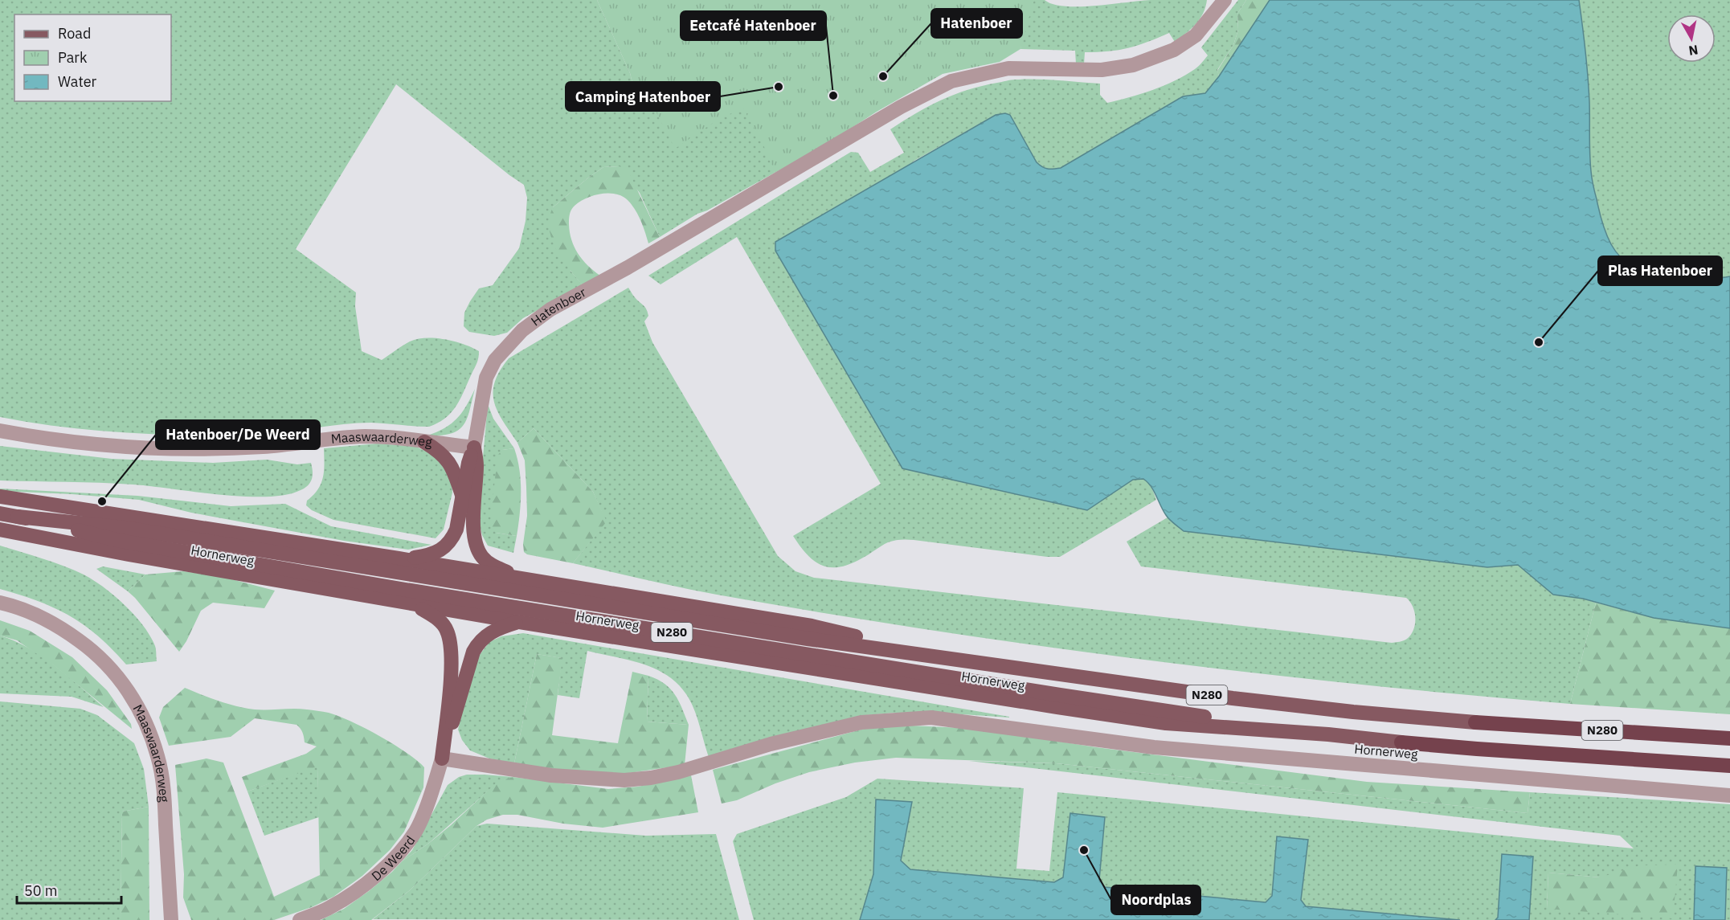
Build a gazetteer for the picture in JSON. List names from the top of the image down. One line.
{"streets":{"highway":["Hornerweg","N280"],"street":["Hatenboer","Maaswaarderweg","De Weerd"]},"crossings":[["Hatenboer","Maaswaarderweg"],["Hornerweg","De Weerd"]],"places":["Hatenboer","Camping Hatenboer","Eetcafé Hatenboer","Plas Hatenboer","Hatenboer/De Weerd","Noordplas"],"legend":["Road","Park","Water"],"scale_bar":"50 m","north":"bottom"}
